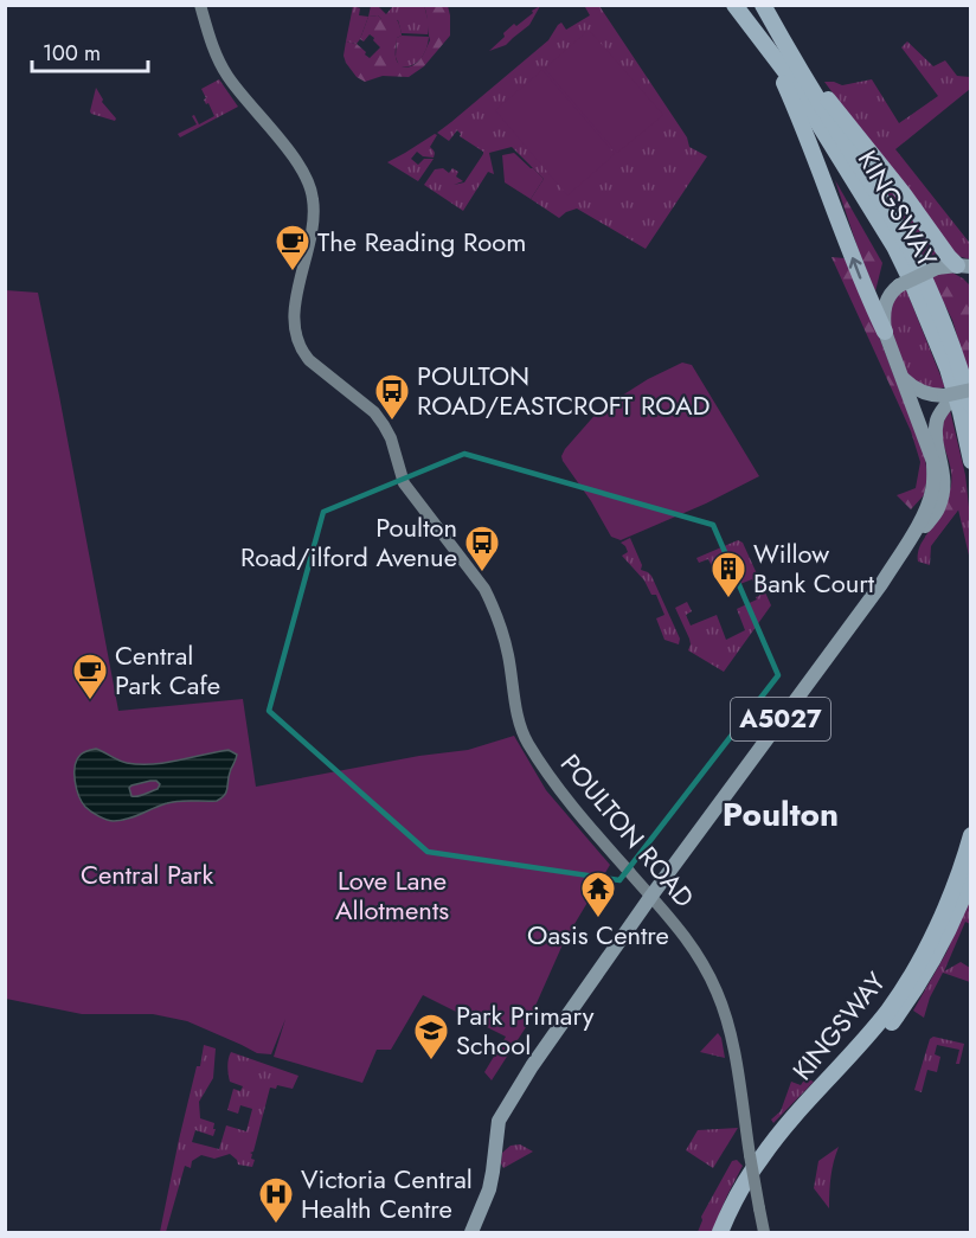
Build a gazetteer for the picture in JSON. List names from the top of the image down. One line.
{"streets":{"highway":["KINGSWAY"],"main road":["A5027","POULTON ROAD"]},"crossings":[["A5027","POULTON ROAD"]],"districts":["Poulton"],"parks":["Central Park","Love Lane Allotments"],"places":{"cafe":["The Reading Room","Central Park Cafe"],"bus stop":["POULTON ROAD/EASTCROFT ROAD","Poulton Road/ilford Avenue"],"building":["Willow Bank Court"],"temple":["Oasis Centre"],"school or university":["Park Primary School"],"hospital":["Victoria Central Health Centre"]},"scale_bar":"100 m"}
